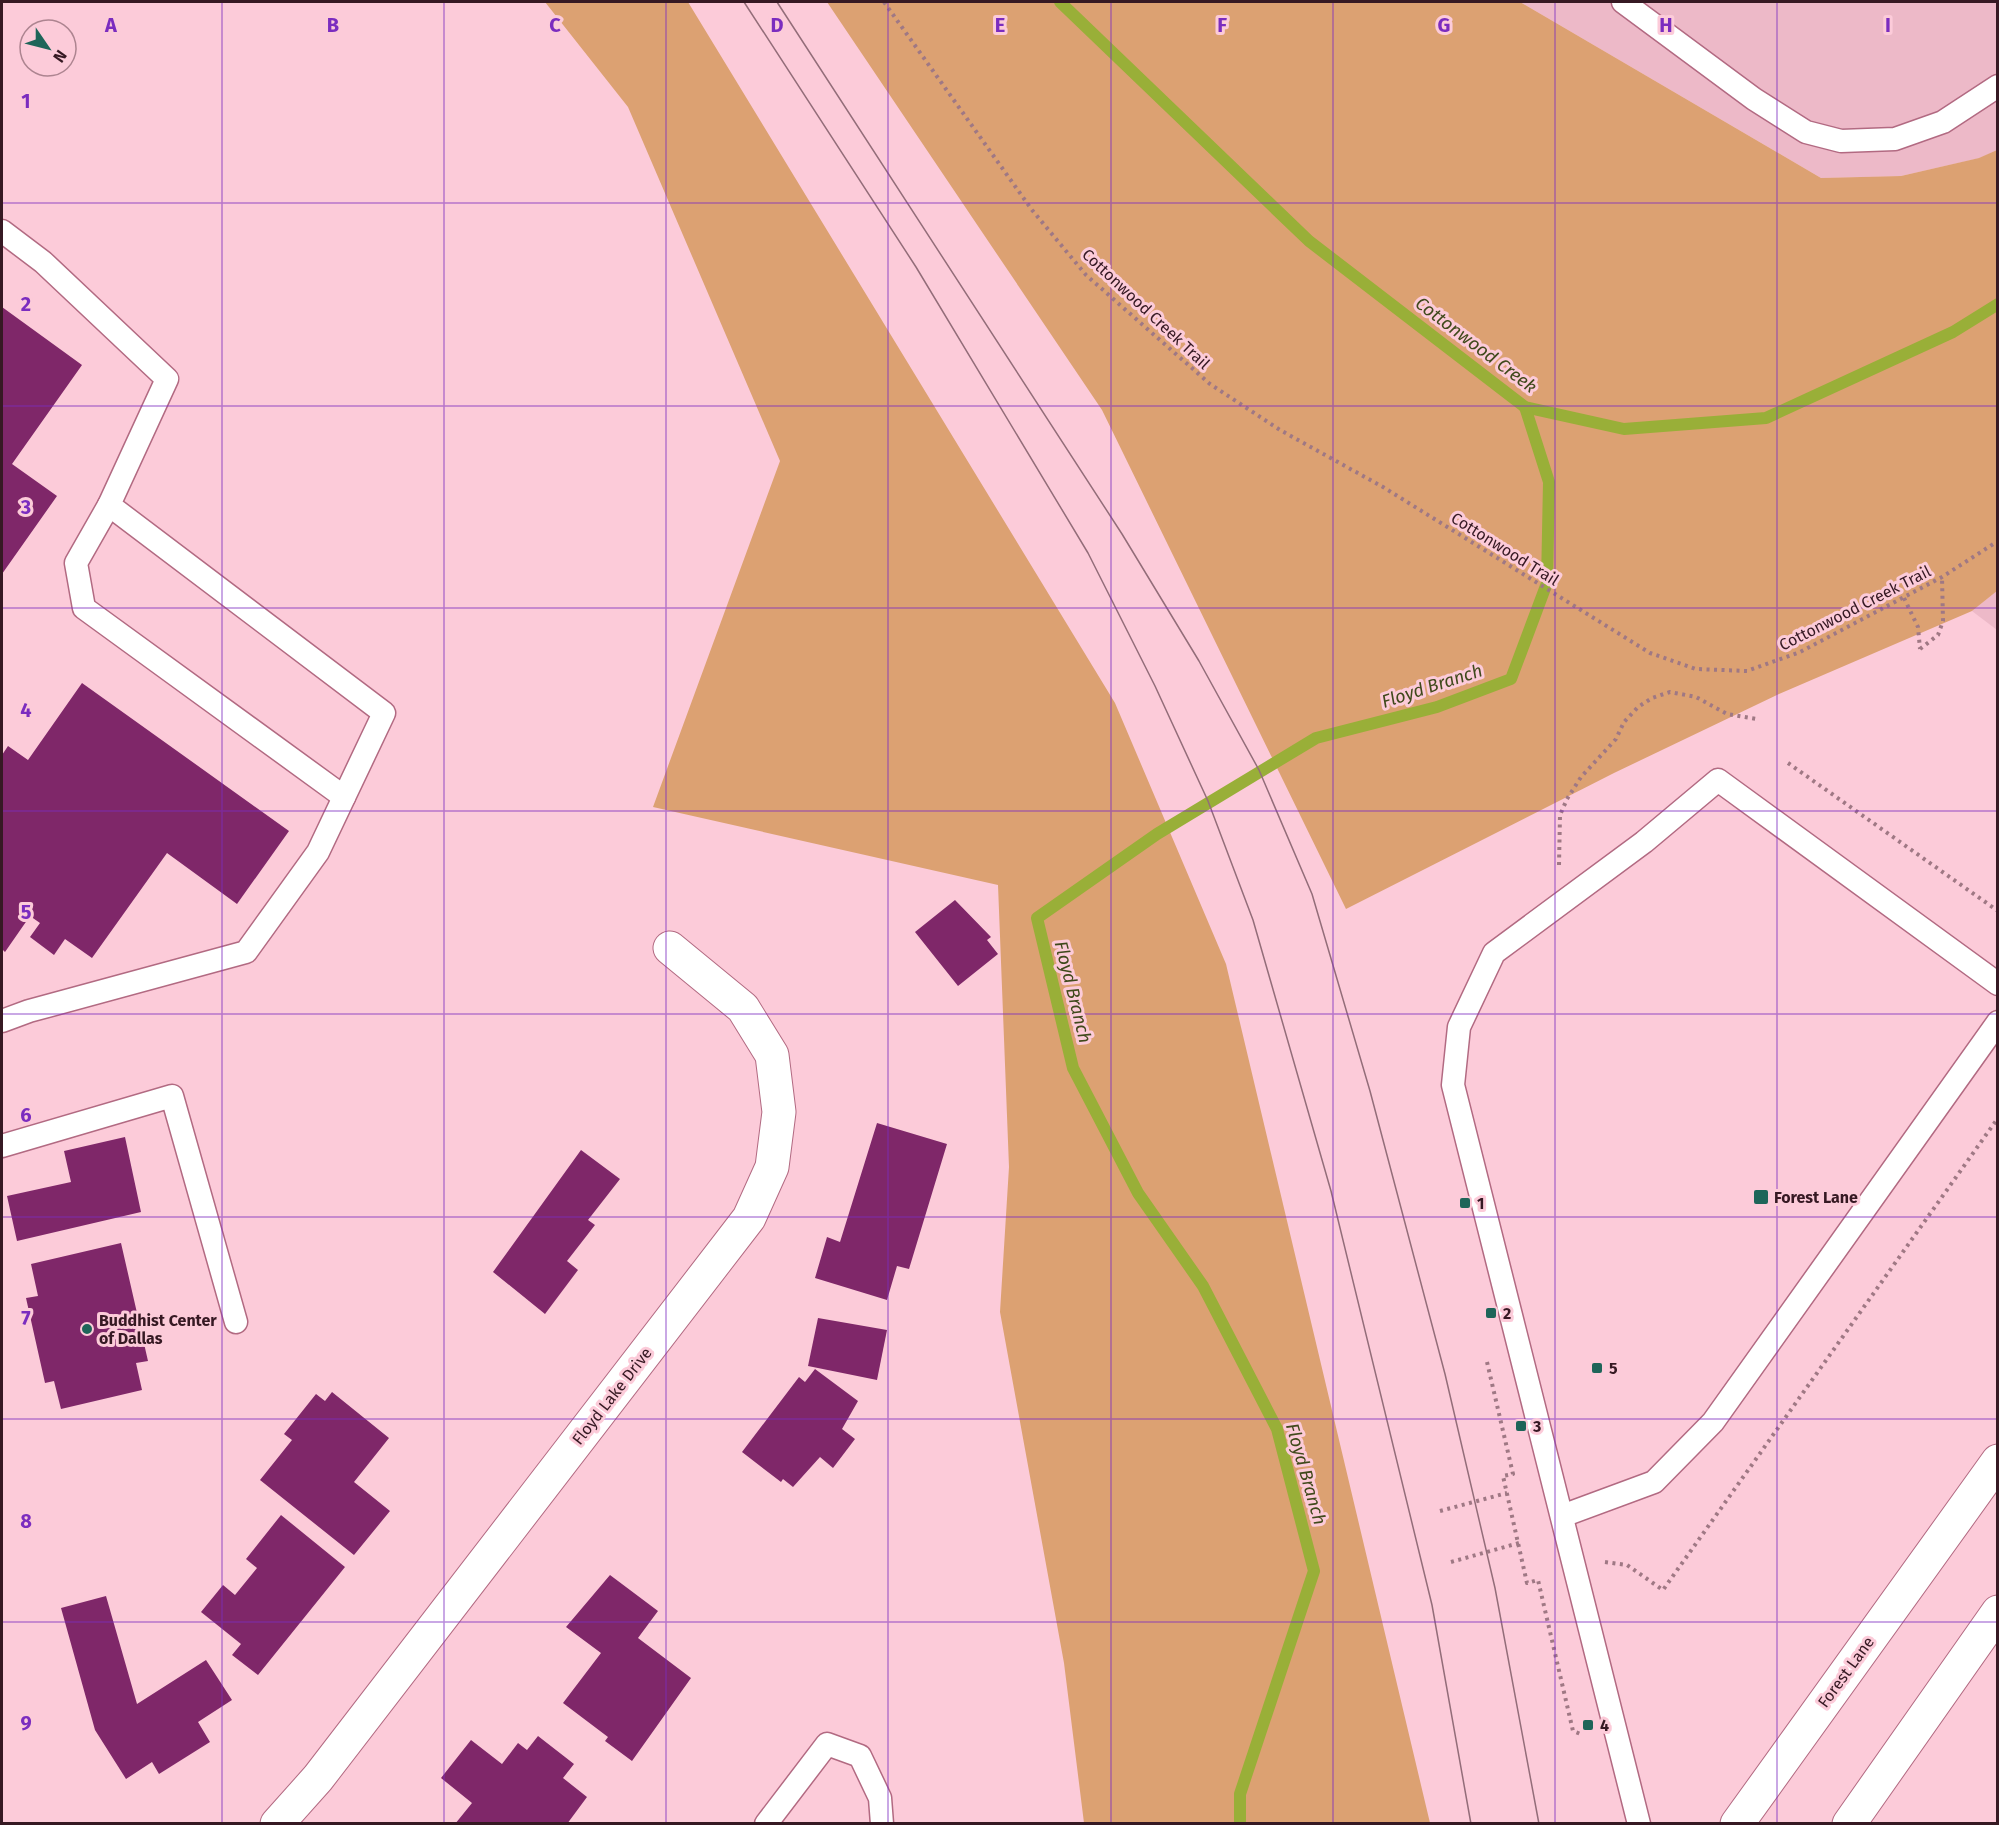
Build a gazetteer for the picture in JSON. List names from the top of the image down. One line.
{"streets":{"street":["Floyd Lake Drive","Forest Lane"],"path":["Cottonwood Creek Trail","Cottonwood Trail"]},"crossings":[["Cottonwood Creek Trail","Cottonwood Trail"]],"water":["Cottonwood Creek","Floyd Branch"],"places":{"transit":["Forest Lane","1","2","5","3","4"],"other":["Buddhist Center of Dallas"]},"north":"bottom right","grid":{"columns":["A","B","C","D","E","F","G","H","I"],"rows":["1","2","3","4","5","6","7","8","9"]}}
